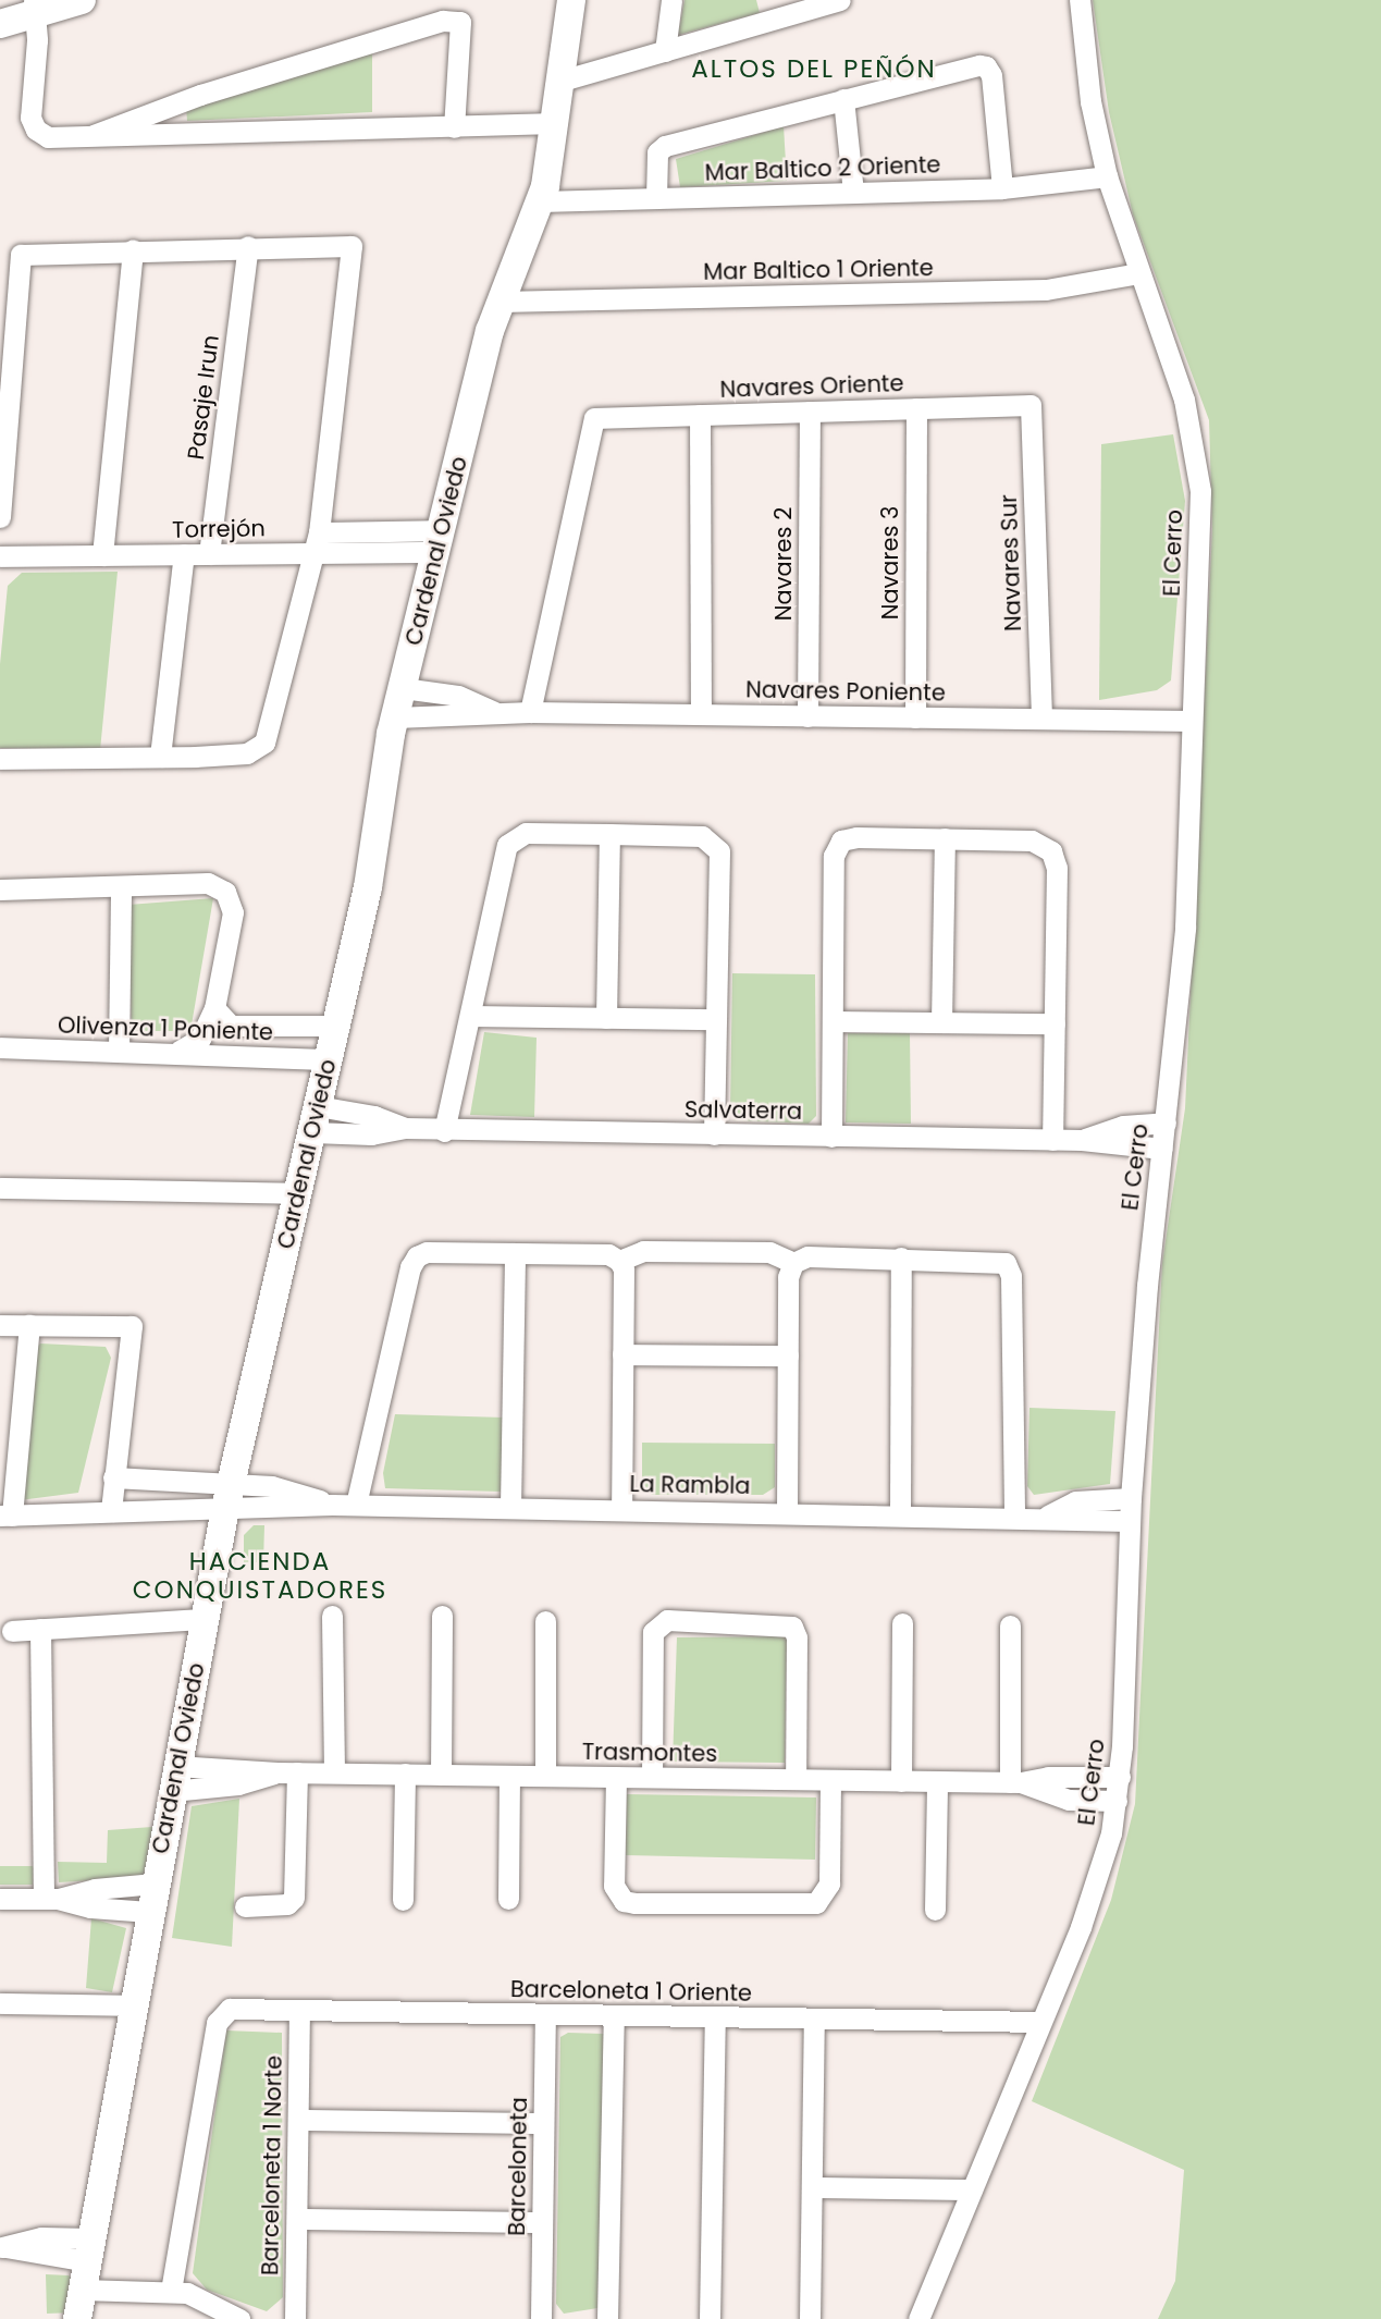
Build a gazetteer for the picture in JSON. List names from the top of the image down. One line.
{"streets":{"street":["Mar Baltico 2 Oriente","Mar Baltico 1 Oriente","Navares Oriente","Pasaje Irun","Torrejón","Cardenal Oviedo","El Cerro","Navares 3","Navares Sur","Navares 2","Navares Poniente","Olivenza 1 Poniente","Salvaterra","La Rambla","Trasmontes","Barceloneta 1 Oriente","Barceloneta 1 Norte","Barceloneta"]},"crossings":[["Mar Baltico 2 Oriente","Cardenal Oviedo"],["Mar Baltico 2 Oriente","El Cerro"],["Mar Baltico 1 Oriente","Cardenal Oviedo"],["Mar Baltico 1 Oriente","El Cerro"],["Navares Oriente","Navares 3"],["Navares Oriente","Navares Sur"],["Navares Oriente","Navares 2"],["Navares Oriente","Navares Poniente"],["Pasaje Irun","Torrejón"],["Torrejón","Cardenal Oviedo"],["Cardenal Oviedo","Navares Poniente"],["Cardenal Oviedo","Olivenza 1 Poniente"],["Cardenal Oviedo","Salvaterra"],["Cardenal Oviedo","La Rambla"],["Cardenal Oviedo","Trasmontes"],["El Cerro","Navares Poniente"],["El Cerro","Salvaterra"],["El Cerro","La Rambla"],["El Cerro","Trasmontes"],["El Cerro","Barceloneta 1 Oriente"],["Navares 3","Navares Poniente"],["Navares Sur","Navares Poniente"],["Navares 2","Navares Poniente"],["Barceloneta 1 Oriente","Barceloneta 1 Norte"],["Barceloneta 1 Oriente","Barceloneta"]],"districts":["ALTOS DEL PEÑÓN","HACIENDA CONQUISTADORES"]}
